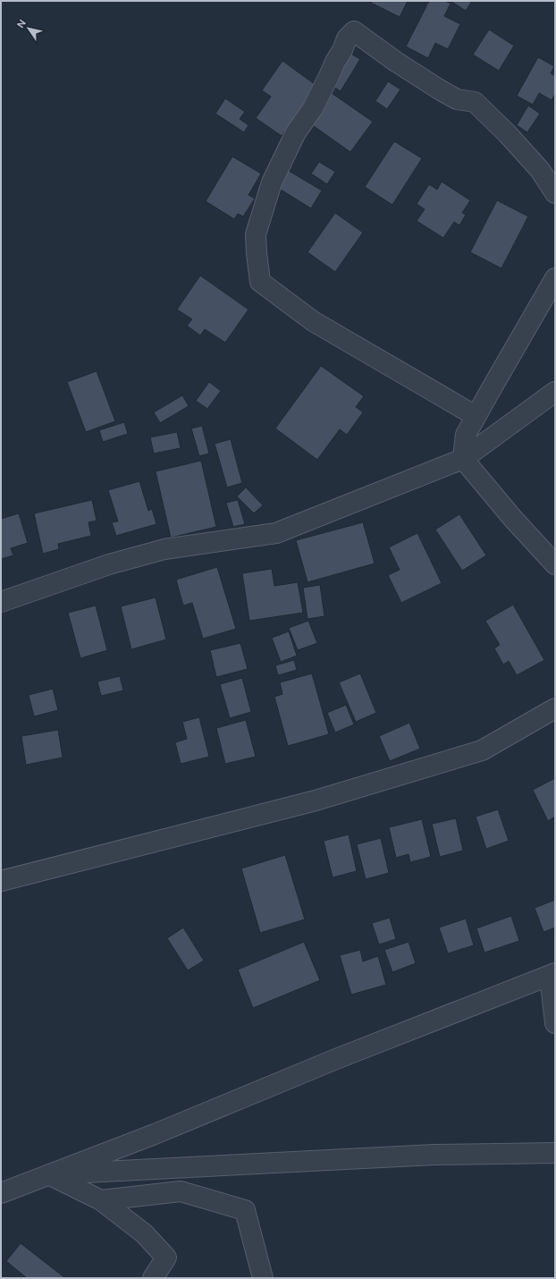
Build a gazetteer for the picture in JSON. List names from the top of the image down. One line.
{"north":"top left"}
